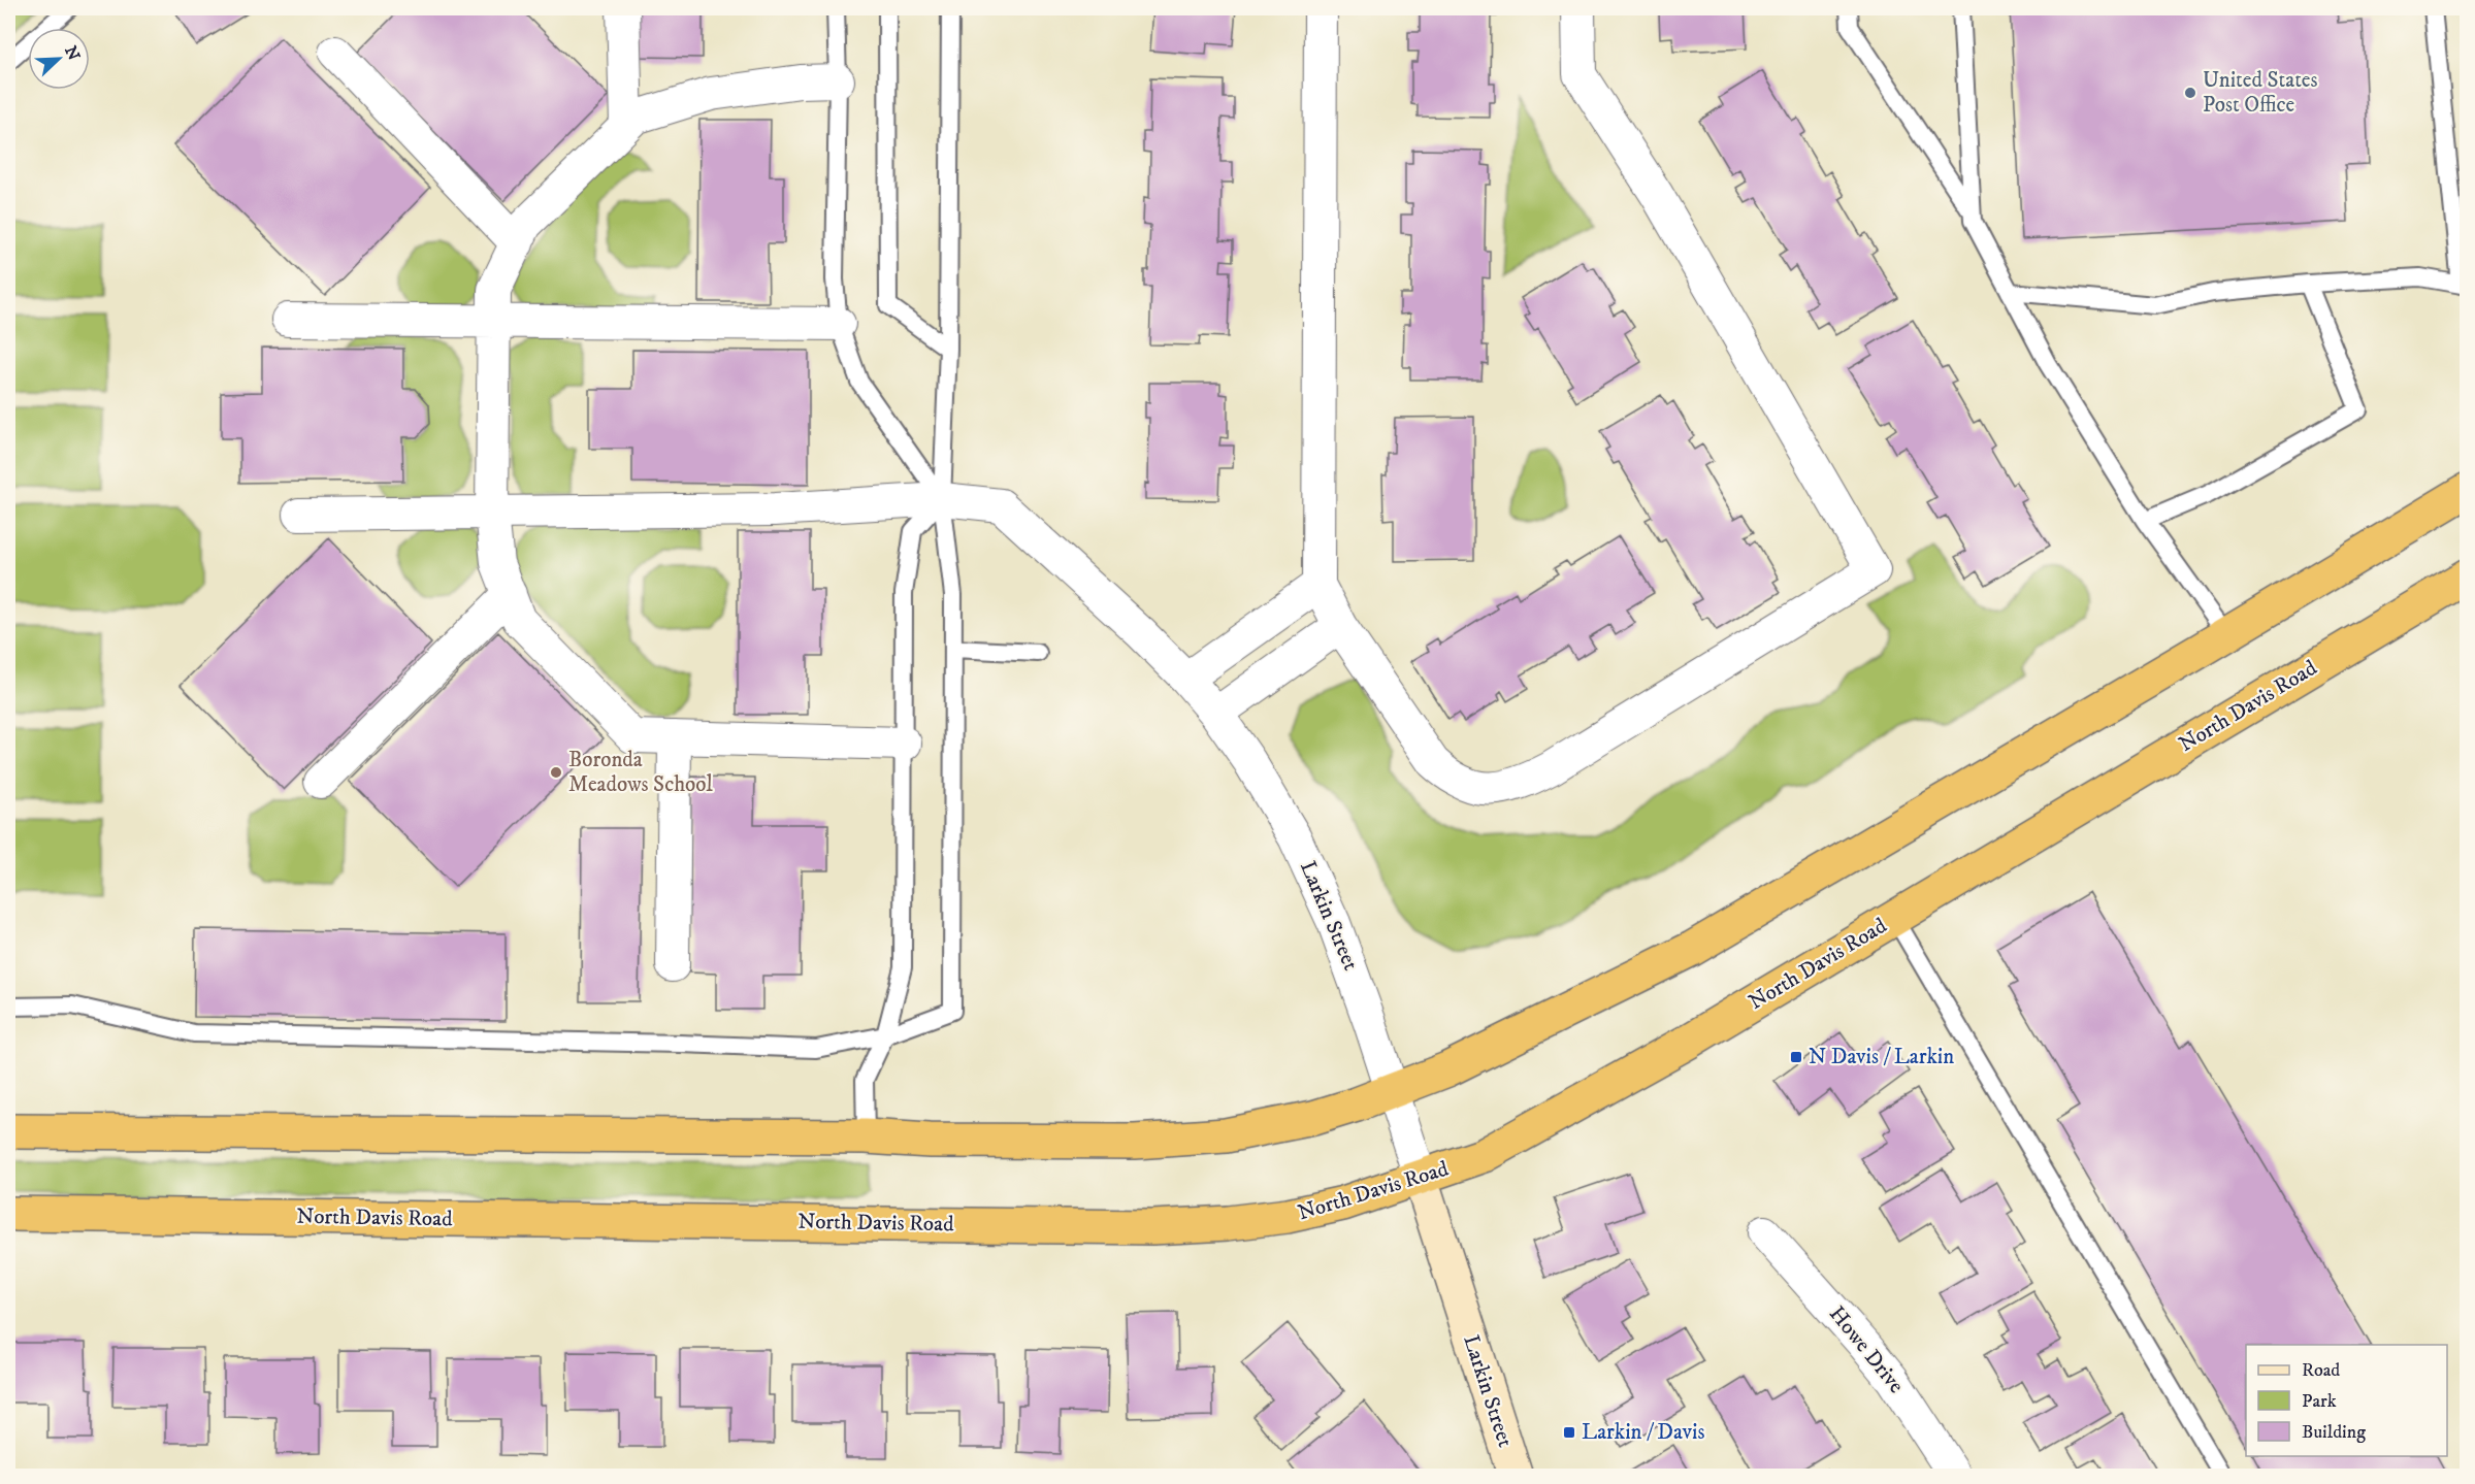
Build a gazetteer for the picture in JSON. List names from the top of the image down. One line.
{"streets":{"highway":["North Davis Road"],"street":["Larkin Street","Howe Drive"]},"crossings":[["North Davis Road","Larkin Street"]],"places":{"other":["United States Post Office","Boronda Meadows School"],"transit":["N Davis / Larkin","Larkin / Davis"]},"legend":["Road","Park","Building"],"north":"top right"}
